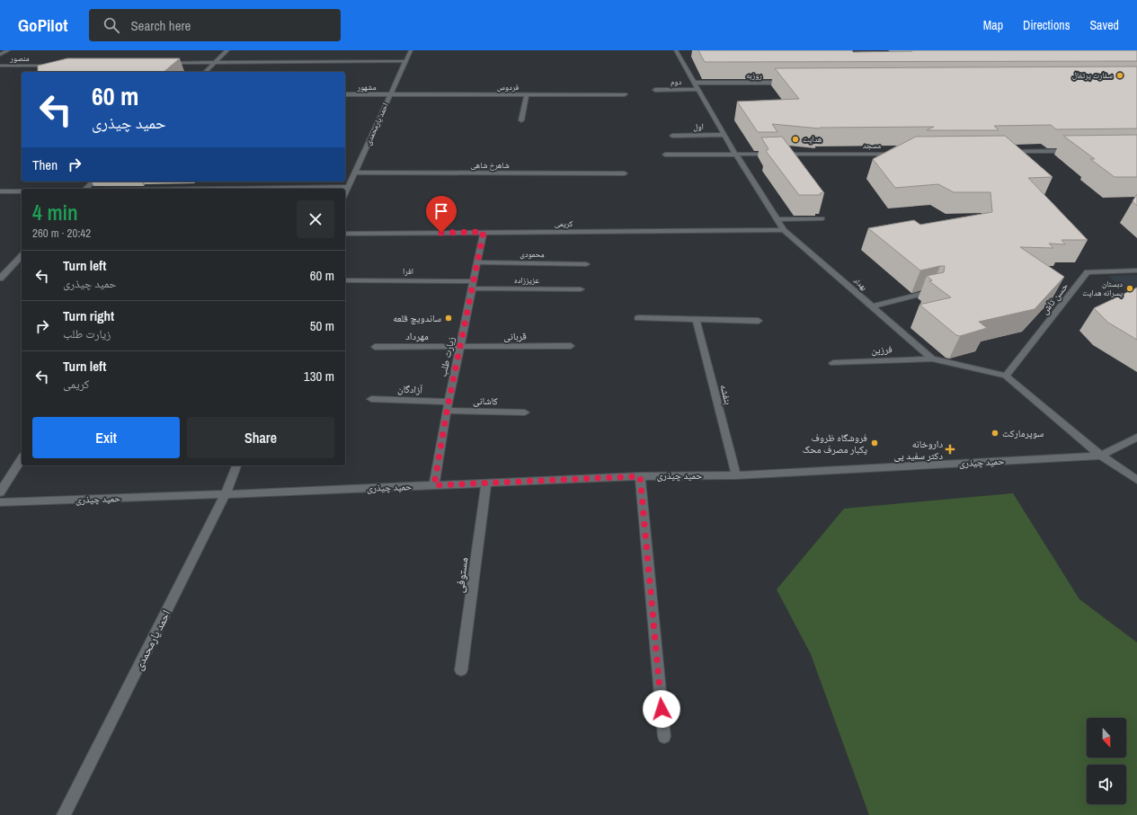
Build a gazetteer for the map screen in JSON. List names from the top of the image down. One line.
{"streets":{"street":["منصور","روزبه","دوم","مشهور","فردوس","احمد یارمحمدی","اول","مسجد","شاهرخ شاهی","کریمی","محمودی","افرا","عزیززاده","بهداد","حسن تاش","مهرداد","قربانی","فرزین","زیارت طلب","آزادگان","بنفشه","کاشانی","حمید چیذری","مستوفی"]},"crossings":[["روزبه","دوم"],["روزبه","بهداد"],["دوم","بهداد"],["مشهور","فردوس"],["مشهور","احمد یارمحمدی"],["فردوس","احمد یارمحمدی"],["احمد یارمحمدی","شاهرخ شاهی"],["احمد یارمحمدی","حمید چیذری"],["اول","بهداد"],["مسجد","بهداد"],["کریمی","بهداد"],["کریمی","زیارت طلب"],["محمودی","زیارت طلب"],["افرا","عزیززاده"],["افرا","زیارت طلب"],["عزیززاده","زیارت طلب"],["بهداد","حسن تاش"],["بهداد","فرزین"],["بهداد","حمید چیذری"],["مهرداد","قربانی"],["مهرداد","زیارت طلب"],["قربانی","زیارت طلب"],["زیارت طلب","آزادگان"],["زیارت طلب","کاشانی"],["زیارت طلب","حمید چیذری"],["بنفشه","حمید چیذری"],["حمید چیذری","مستوفی"]],"places":{"other":["سفارت پرتغال","هدایت","دبستان پسرانه هدایت","ساندویچ قلعه","سوپرمارکت","فروشگاه ظروف یکبار مصرف محک"],"health":["داروخانه دکتر سفید پی"]},"north":"bottom","page":{"header":"GoPilot","search":"Search here","nav":["Map","Directions","Saved"],"turn":["60 m","حمید چیذری"],"then":"Then","heading":["4 min","260 m · 20:42"],"list":[{"name":"Turn left","note":"حمید چیذری","value":"60 m"},{"name":"Turn right","note":"زیارت طلب","value":"50 m"},{"name":"Turn left","note":"کریمی","value":"130 m"}],"buttons":["Exit","Share"]}}
